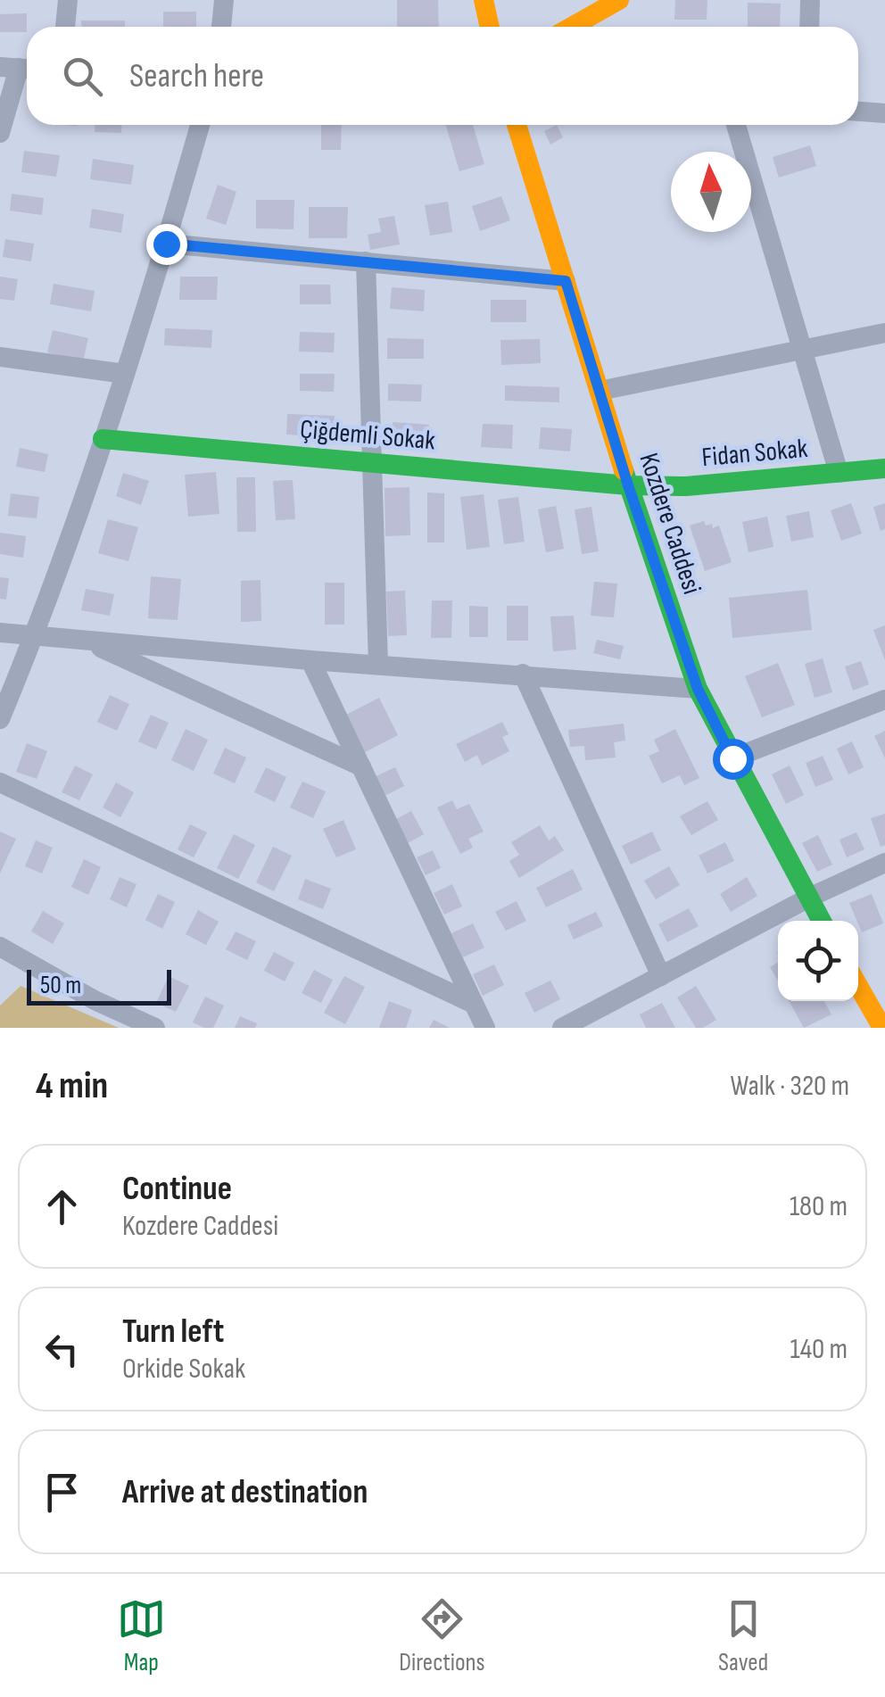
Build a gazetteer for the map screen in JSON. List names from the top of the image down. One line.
{"streets":{"street":["Çiğdemli Sokak","Fidan Sokak","Kozdere Caddesi"]},"crossings":[["Çiğdemli Sokak","Fidan Sokak"],["Çiğdemli Sokak","Kozdere Caddesi"],["Fidan Sokak","Kozdere Caddesi"]],"scale_bar":"50 m","north":"top","page":{"search":"Search here","scale":"50 m","heading":["4 min","Walk · 320 m"],"list":[["Continue","Kozdere Caddesi","180 m"],["Turn left","Orkide Sokak","140 m"],"Arrive at destination"],"nav":["Map","Directions","Saved"]}}
